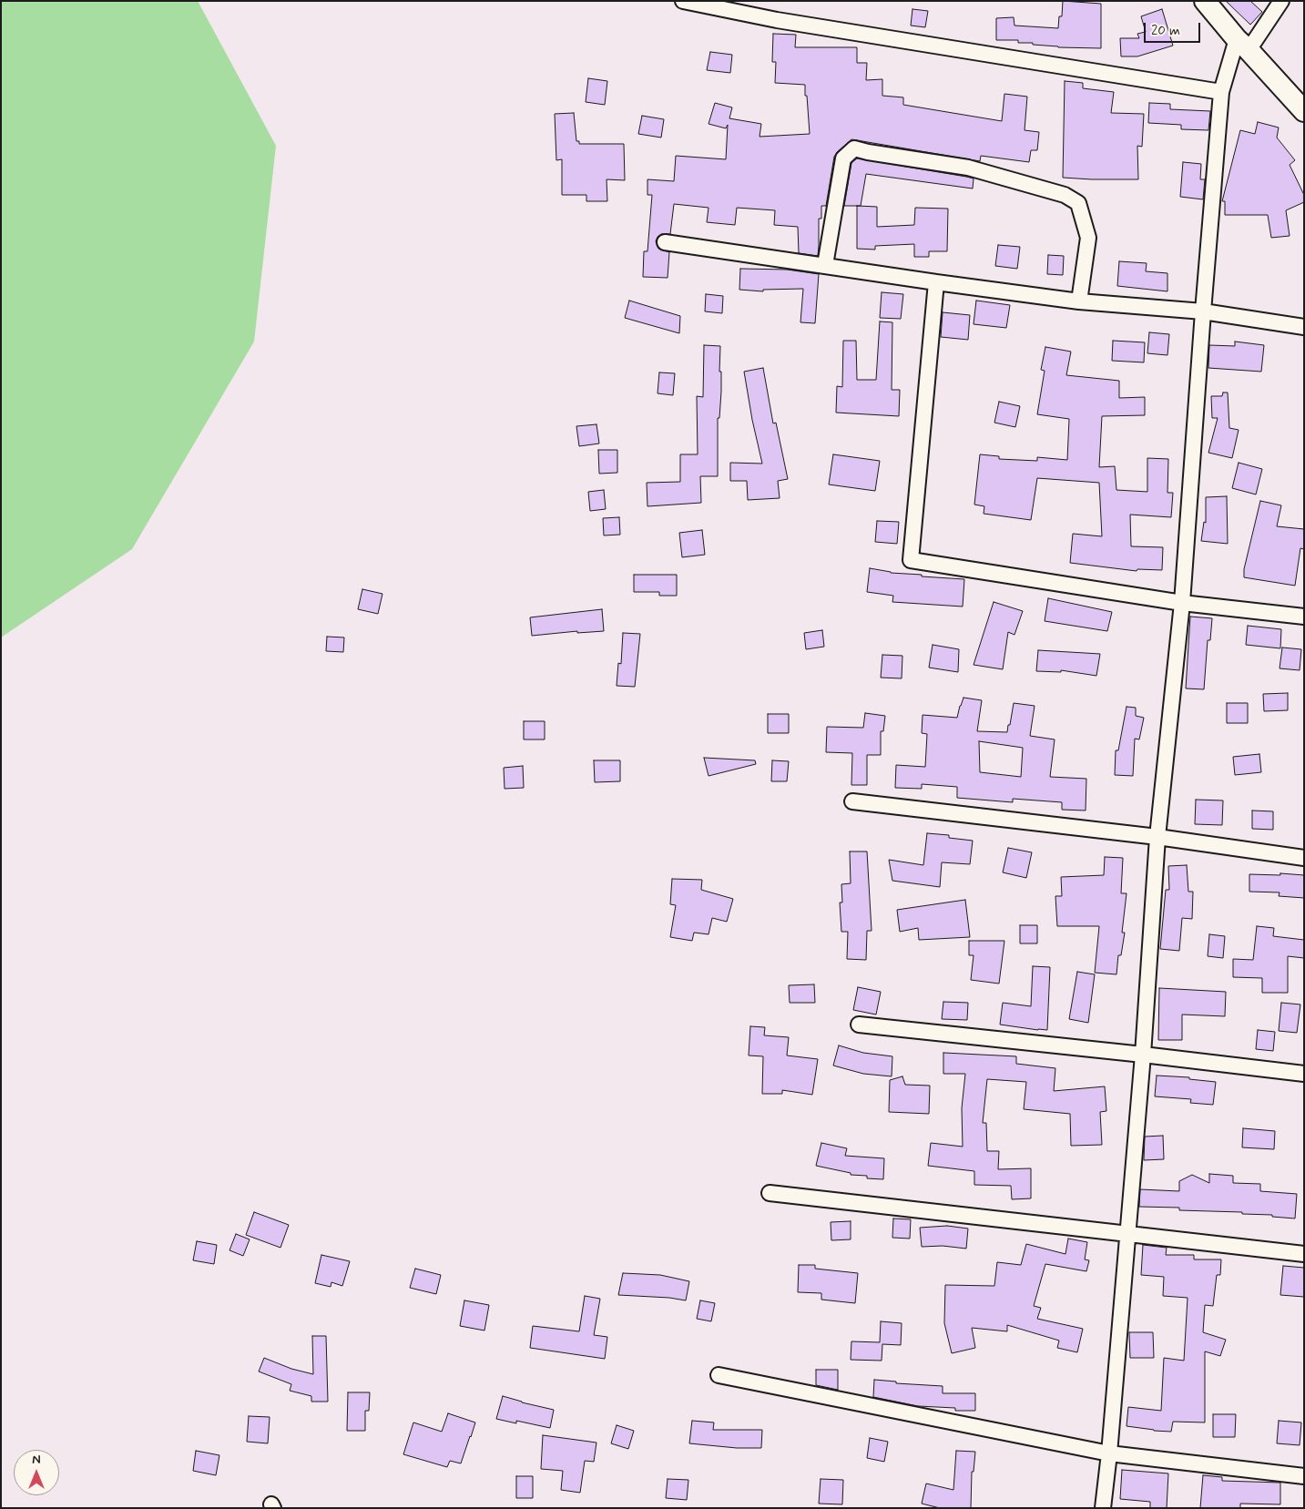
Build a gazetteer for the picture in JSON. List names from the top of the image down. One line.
{"scale_bar":"20 m","north":"top"}
